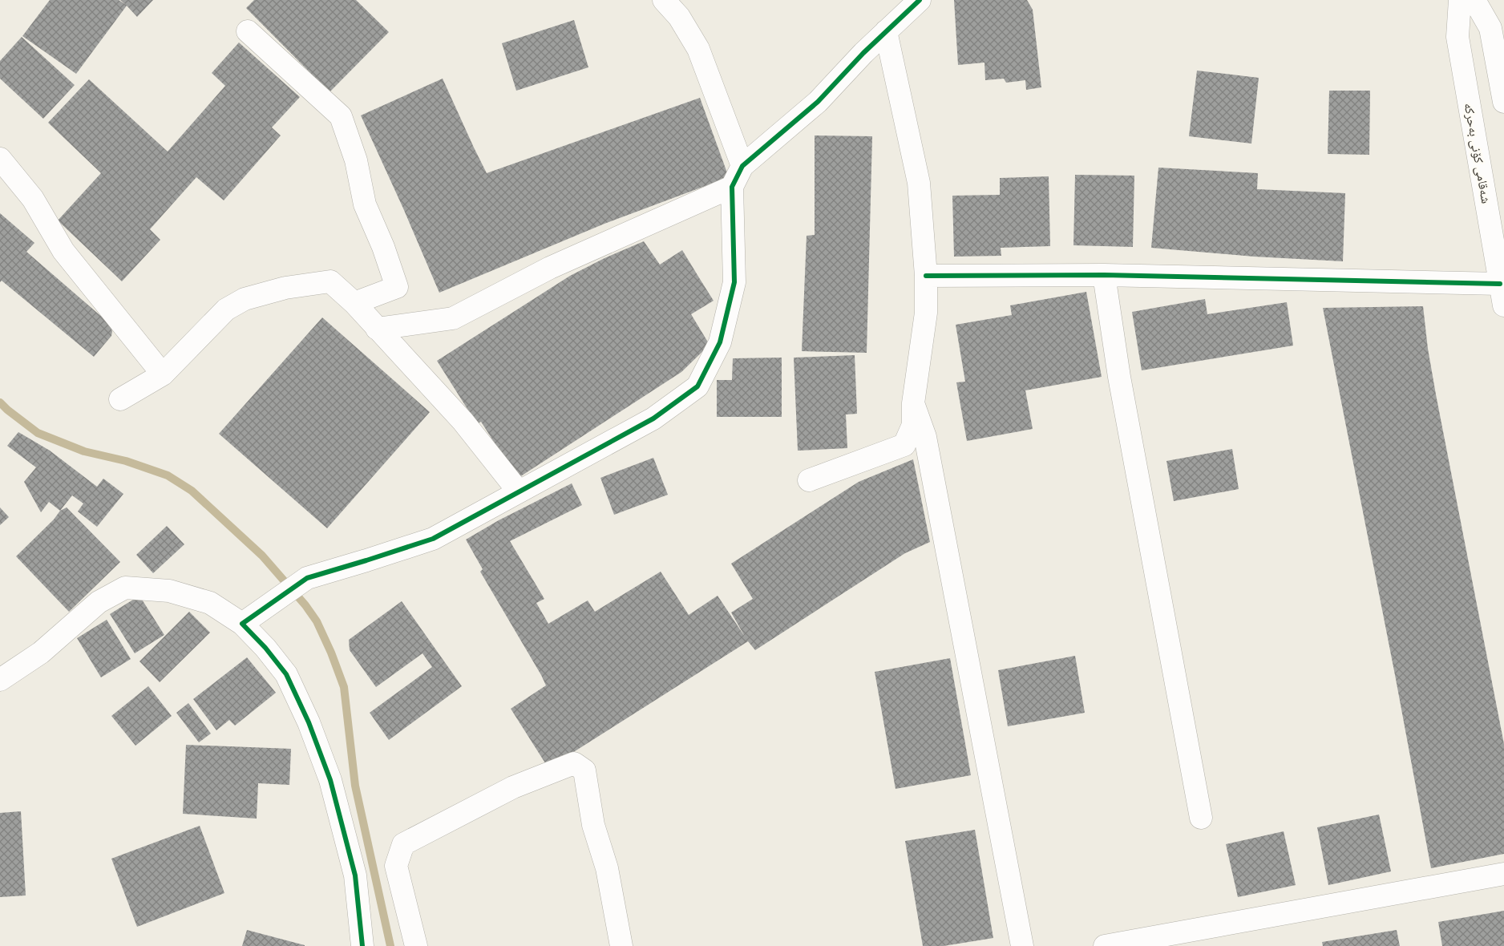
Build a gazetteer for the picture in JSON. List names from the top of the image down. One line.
{"streets":{"street":["شەقامی کۆنی بەحرکە"]}}
